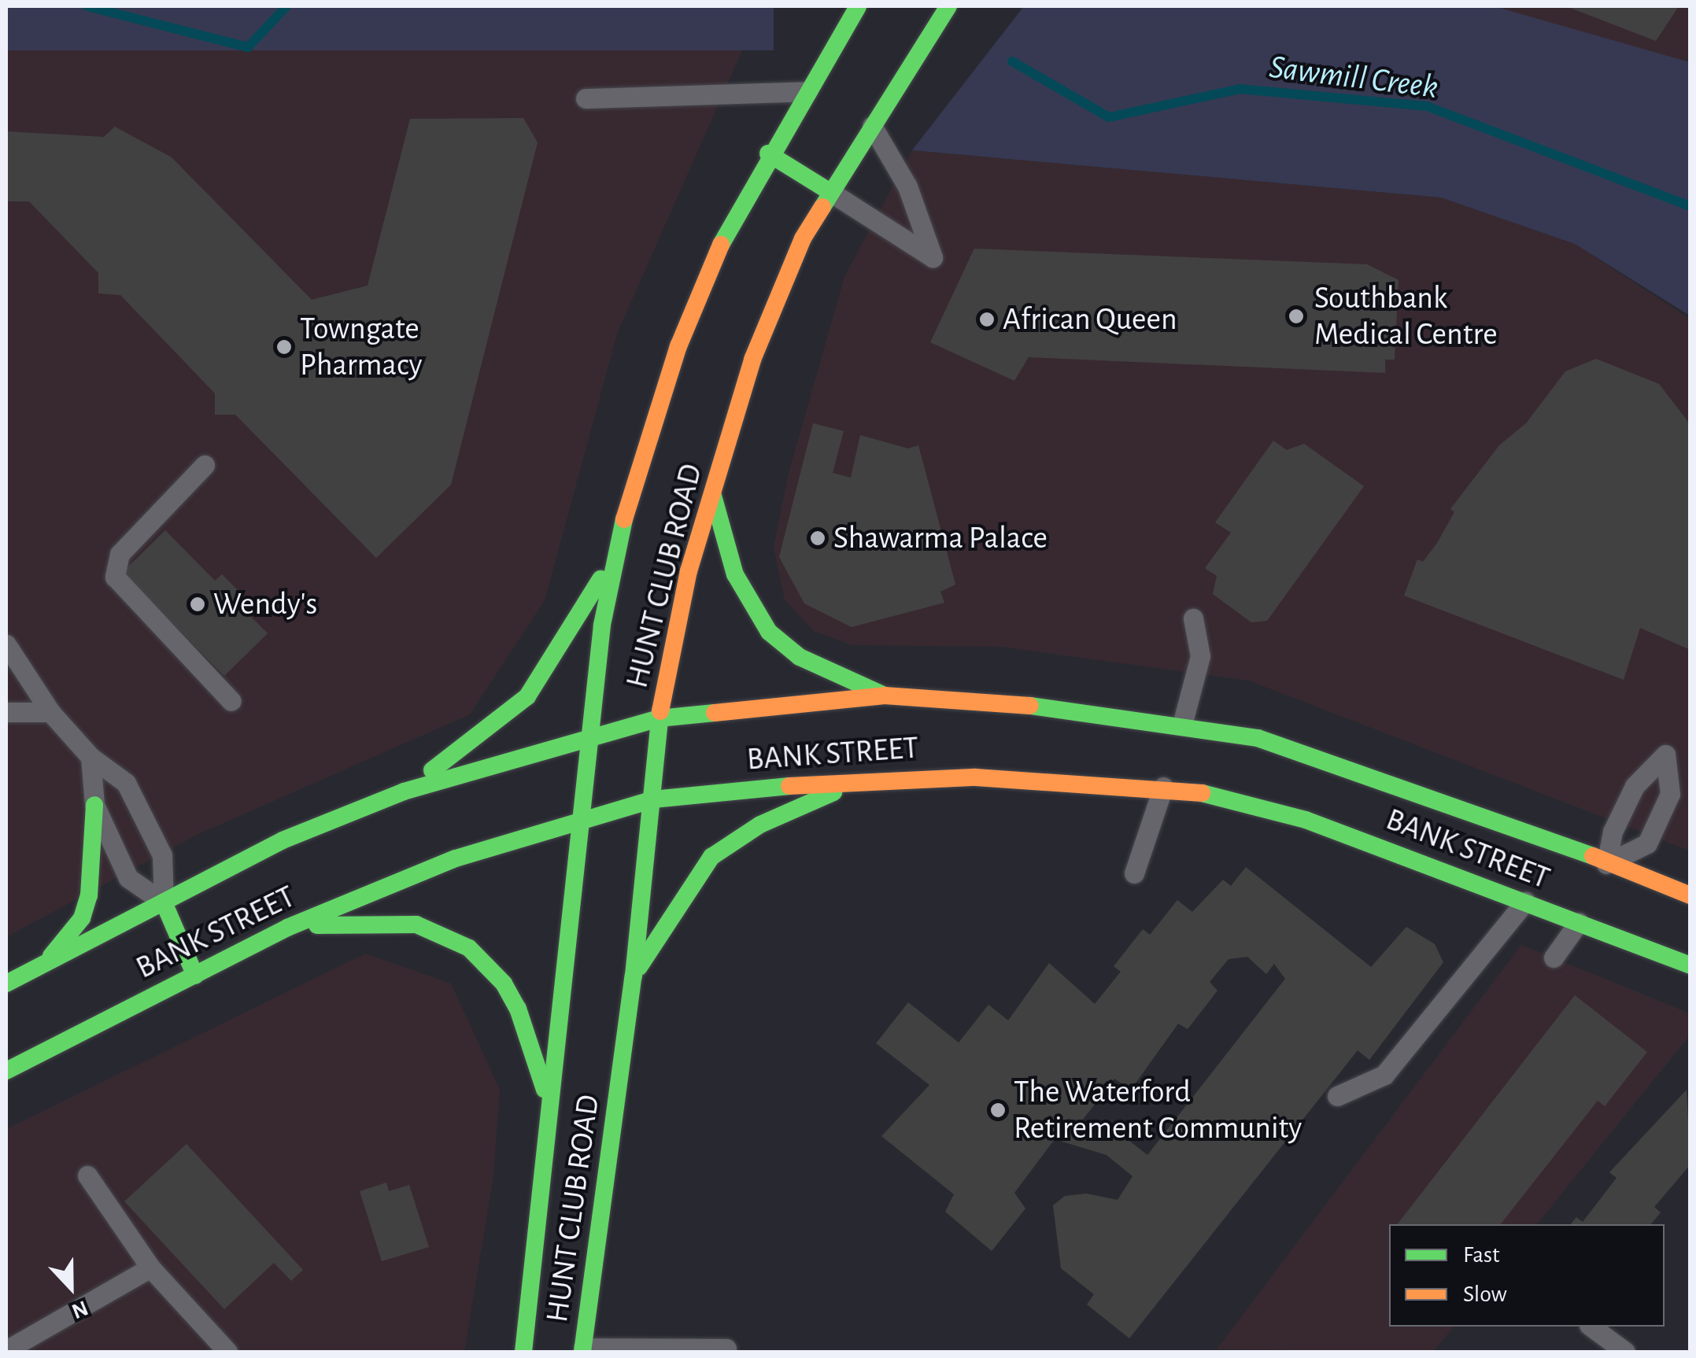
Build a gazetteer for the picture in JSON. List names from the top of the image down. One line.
{"streets":{"main road":["HUNT CLUB ROAD","BANK STREET"]},"crossings":[["HUNT CLUB ROAD","BANK STREET"]],"water":["Sawmill Creek"],"places":["Southbank Medical Centre","African Queen","Towngate Pharmacy","Shawarma Palace","Wendy's","The Waterford Retirement Community"],"legend":["Fast","Slow"],"north":"bottom"}
